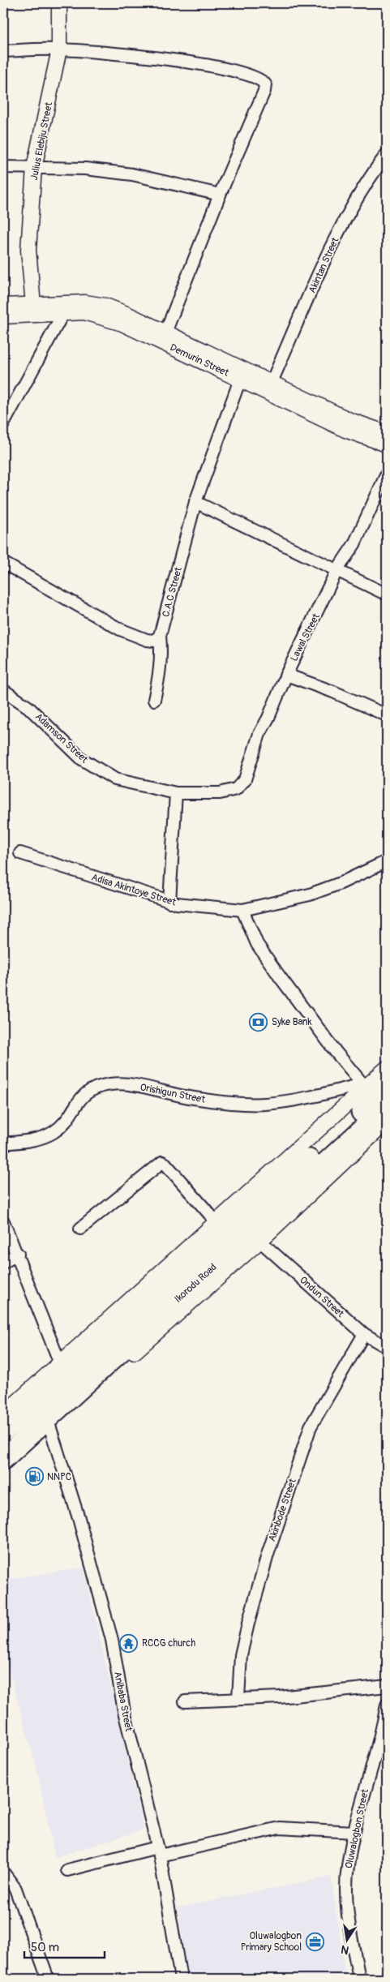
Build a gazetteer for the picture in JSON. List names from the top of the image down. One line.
{"streets":{"highway":["Ikorodu Road"],"street":["Julius Elebiju Street","Akintan Street","Demurin Street","C.A.C Street","Lawal Street","Adamson Street","Adisa Akintoye Street","Orishigun Street","Ondun Street","Akinbode Street","Anibaba Street","Oluwalogbon Street"]},"crossings":[["Julius Elebiju Street","Demurin Street"],["Akintan Street","Demurin Street"],["Demurin Street","C.A.C Street"],["Lawal Street","Adamson Street"],["Ikorodu Road","Ondun Street"],["Ikorodu Road","Anibaba Street"],["Ondun Street","Akinbode Street"]],"places":{"bank":["Syke Bank"],"fuel station":["NNPC"],"temple":["RCCG church"],"office":["Oluwalogbon Primary School"]},"scale_bar":"50 m","north":"bottom"}
